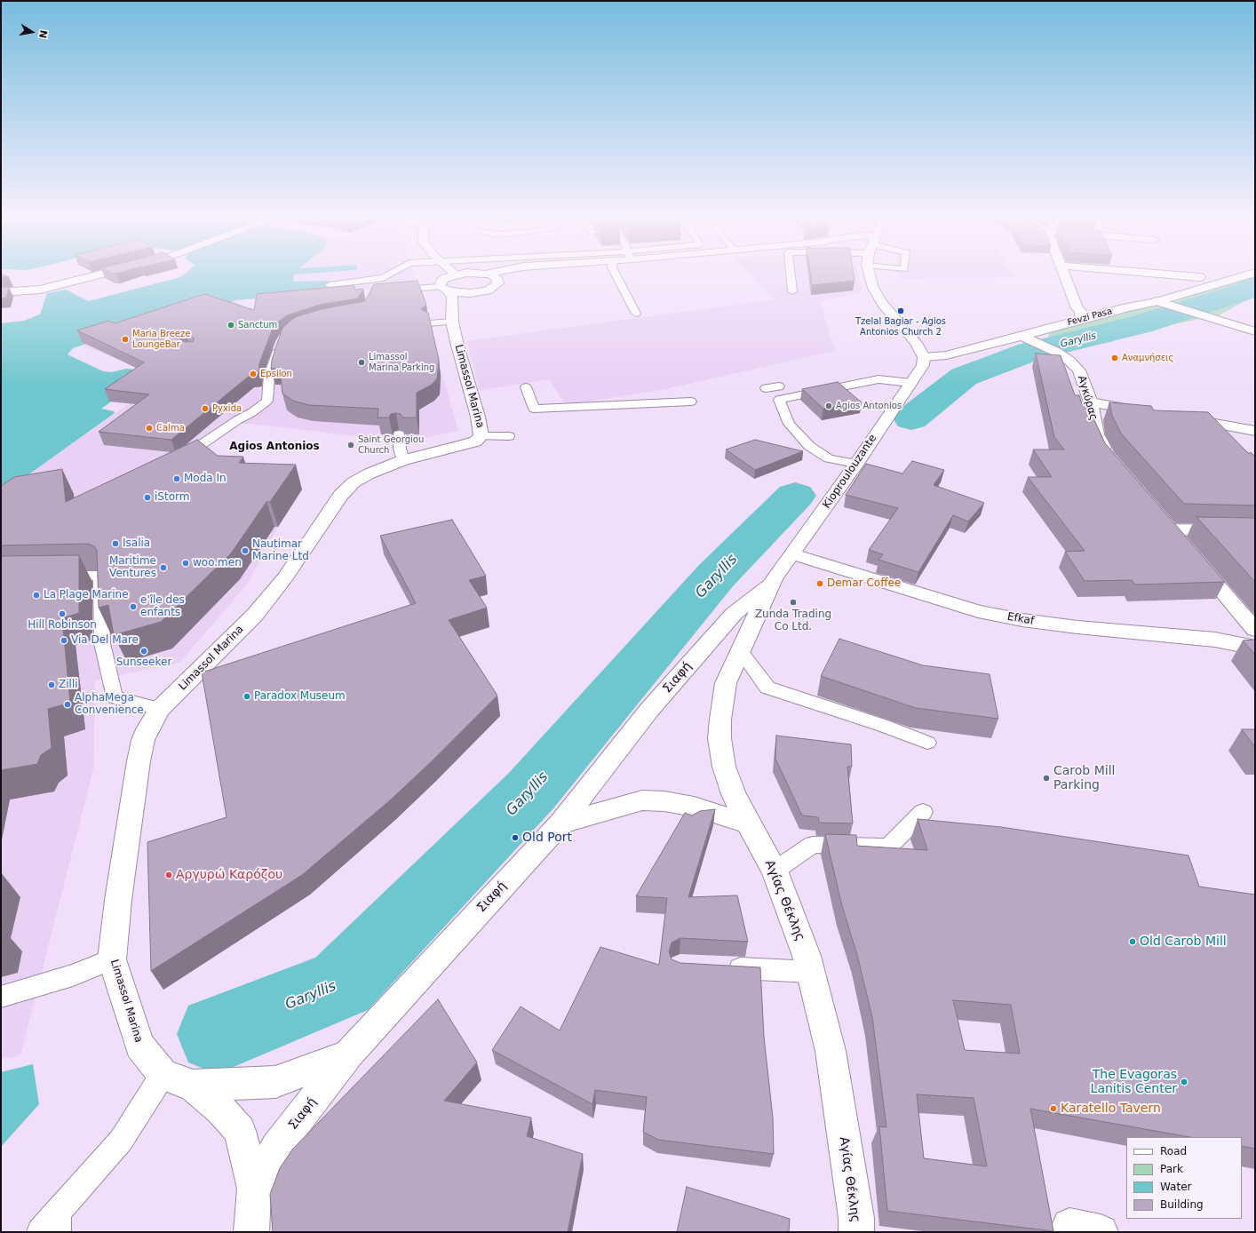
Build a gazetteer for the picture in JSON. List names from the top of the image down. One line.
{"streets":{"street":["Fevzi Pasa","Limassol Marina","Αγκύρας","Kioproulouzante","Efkaf","Σιαφή","Αγίας Θέκλης"]},"crossings":[["Fevzi Pasa","Αγκύρας"],["Fevzi Pasa","Kioproulouzante"],["Kioproulouzante","Efkaf"],["Kioproulouzante","Σιαφή"],["Kioproulouzante","Αγίας Θέκλης"],["Σιαφή","Αγίας Θέκλης"]],"districts":["Agios Antonios"],"water":["Garyllis"],"places":["Tzelal Bagiar - Agios Antonios Church 2","Sanctum","Maria Breeze LoungeBar","Αναμνήσεις","Limassol Marina Parking","Epsilon","Agios Antonios","Pyxida","Calma","Saint Georgiou Church","Moda In","iStorm","Isalia","Nautimar Marine Ltd","woo.men","Maritime Ventures","Demar Coffee","La Plage Marine","Zunda Trading Co Ltd.","e'île des enfants","Hill Robinson","Via Del Mare","Sunseeker","Zilli","Paradox Museum","AlphaMega Convenience","Carob Mill Parking","Old Port","Αργυρώ Καρόζου","Old Carob Mill","The Evagoras Lanitis Center","Karatello Tavern"],"legend":["Road","Park","Water","Building"],"north":"right"}
